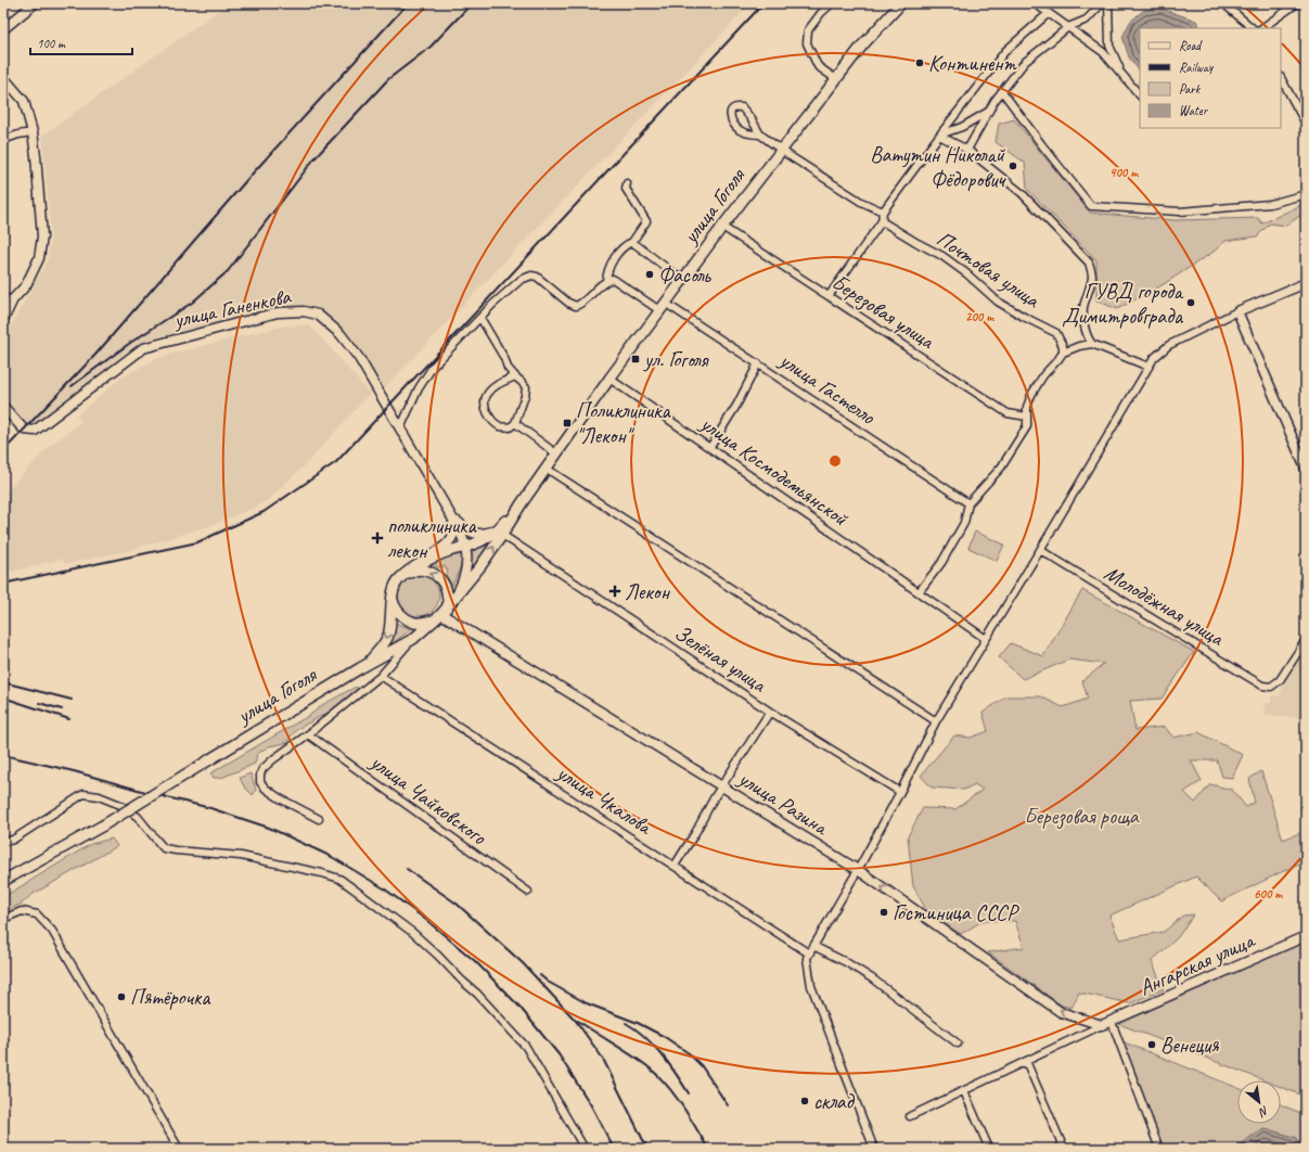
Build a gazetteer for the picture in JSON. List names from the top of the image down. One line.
{"streets":{"main road":["улица Гоголя"],"street":["Почтовая улица","улица Ганенкова","Березовая улица","улица Гастелло","улица Космодемьянской","Молодёжная улица","Зелёная улица","улица Чайковского","улица Чкалова","улица Разина","Ангарская улица"]},"crossings":[["улица Гоголя","Березовая улица"],["улица Гоголя","улица Гастелло"],["улица Гоголя","улица Космодемьянской"],["улица Гоголя","Зелёная улица"],["улица Разина","Ангарская улица"]],"one_way":["улица Разина"],"parks":["Березовая роща"],"places":{"other":["Континент","Ватутин Николай Фёдорович","Фасоль","ГУВД города Димитровграда","Гостиница СССР","Пятёрочка","Венеция","склад"],"transit":["ул. Гоголя","Поликлиника \"Лекон\""],"health":["поликлиника лекон","Лекон"]},"legend":["Road","Railway","Park","Water"],"scale_bar":"100 m","north":"bottom right","rings":["400 m","200 m","600 m"]}
